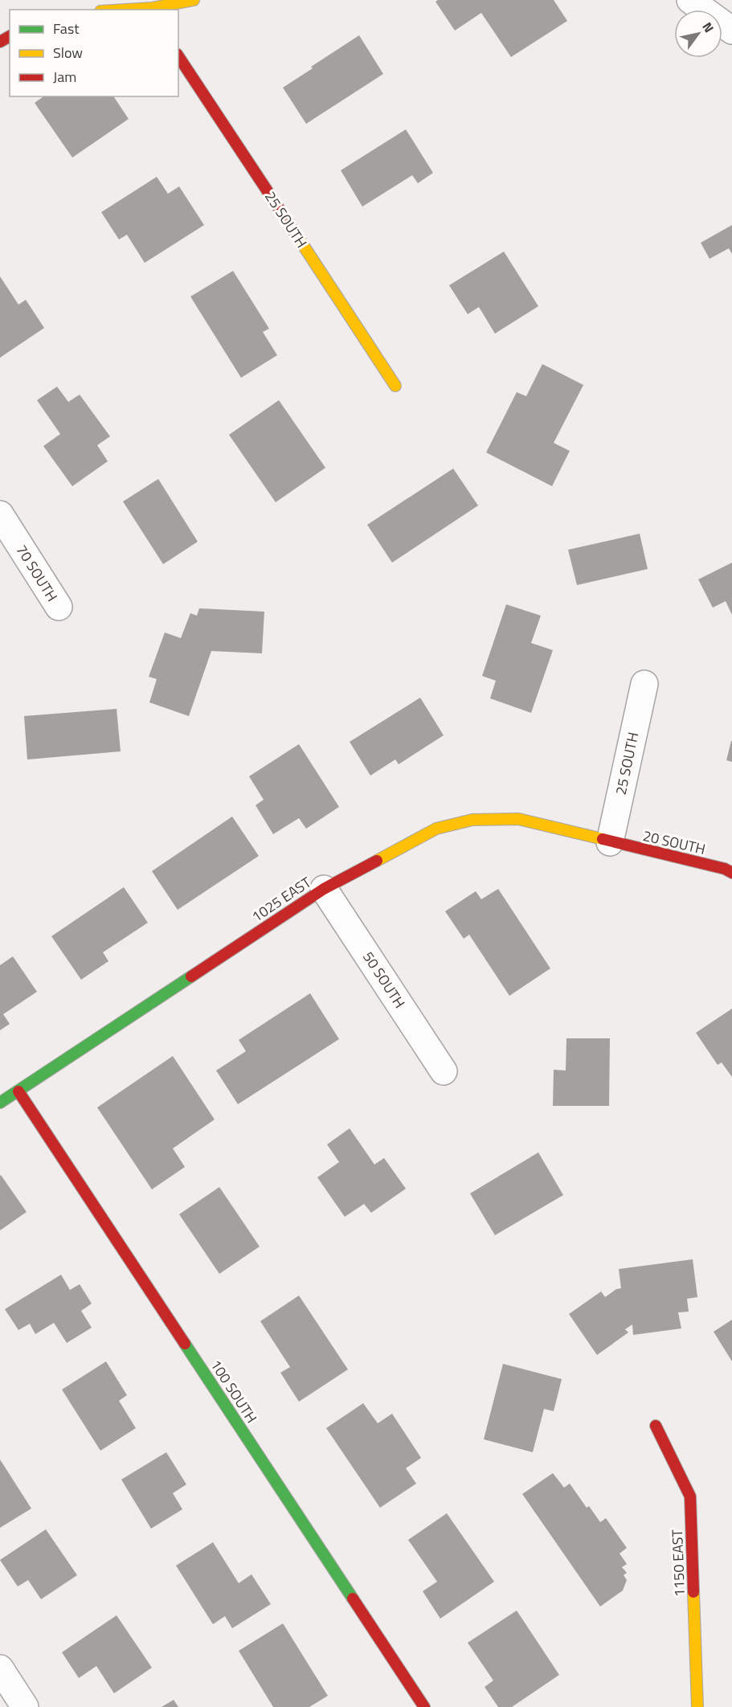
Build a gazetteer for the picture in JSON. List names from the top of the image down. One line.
{"streets":{"street":["25 SOUTH","70 SOUTH","20 SOUTH","1025 EAST","50 SOUTH","100 SOUTH","1150 EAST"]},"crossings":[["25 SOUTH","20 SOUTH"],["25 SOUTH","1025 EAST"],["20 SOUTH","1025 EAST"],["1025 EAST","50 SOUTH"],["1025 EAST","100 SOUTH"]],"legend":["Fast","Slow","Jam"],"north":"top right"}
